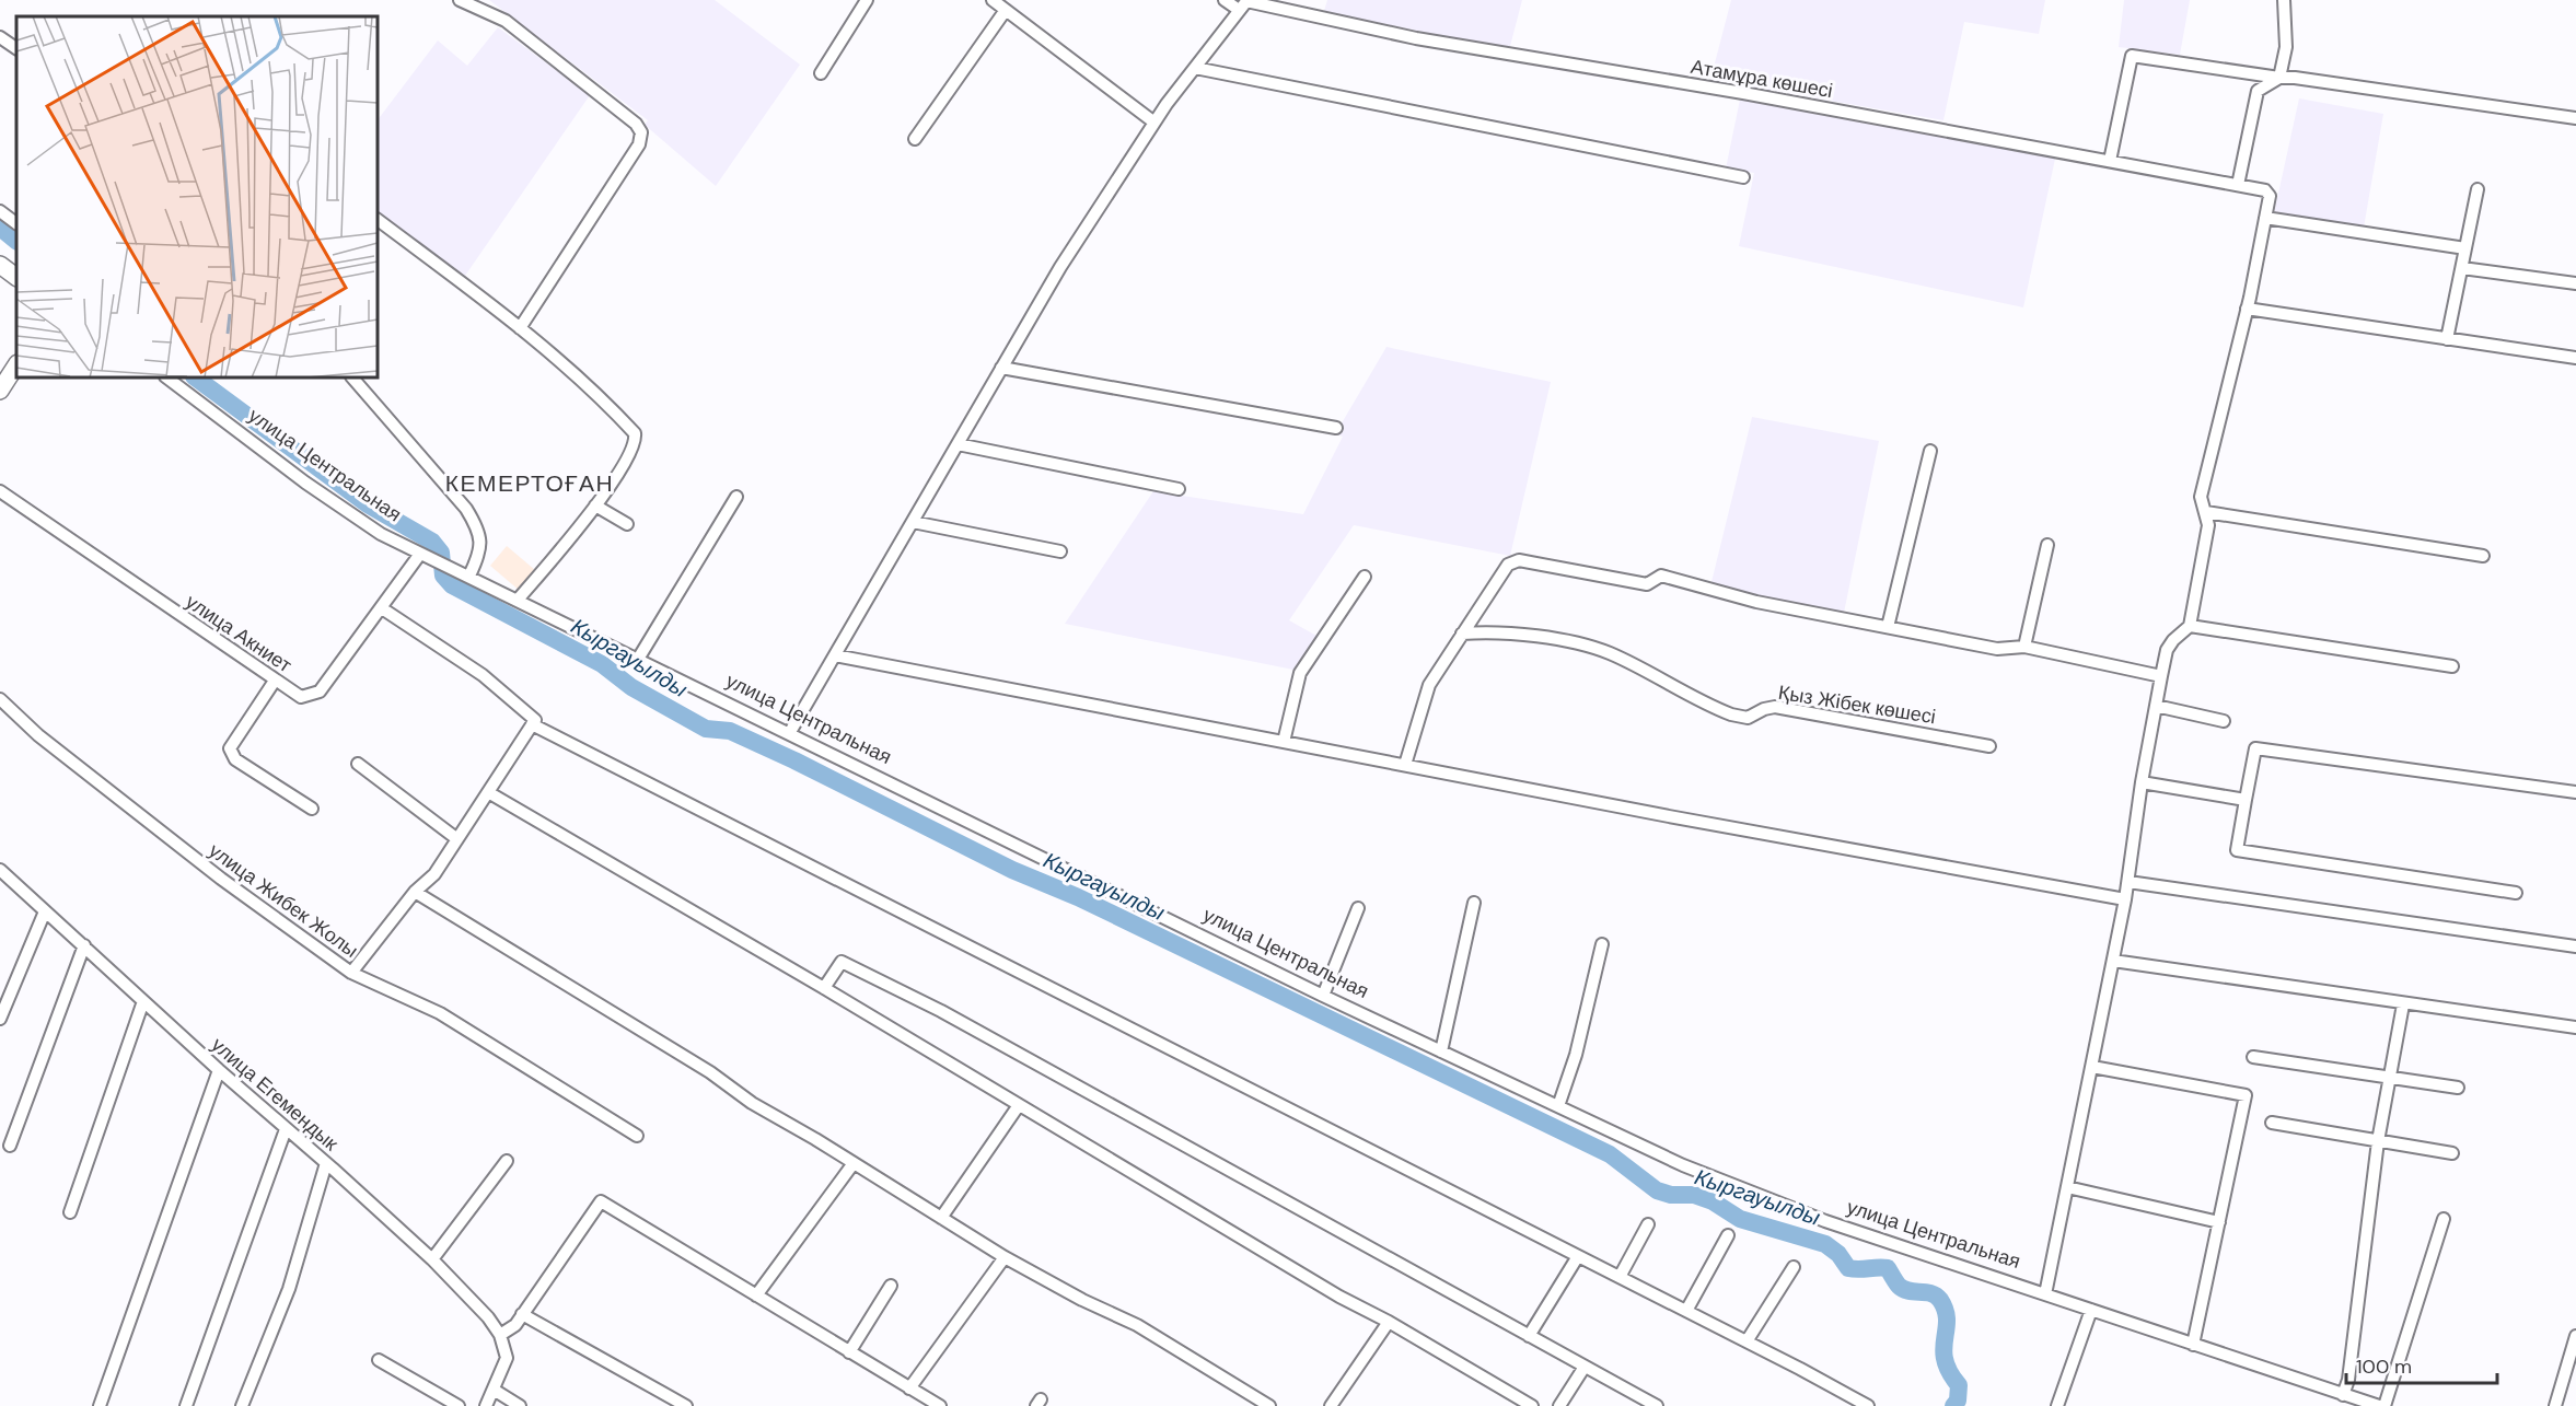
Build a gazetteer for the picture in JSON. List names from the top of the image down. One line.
{"streets":{"street":["Атамұра көшесі","улица Центральная","улица Акниет","Қыз Жібек көшесі","улица Жибек Жолы","улица Егемендык"]},"crossings":[["улица Центральная","улица Акниет"]],"districts":["КЕМЕРТОҒАН"],"water":["Кыргауылды"],"scale_bar":"100 m"}
